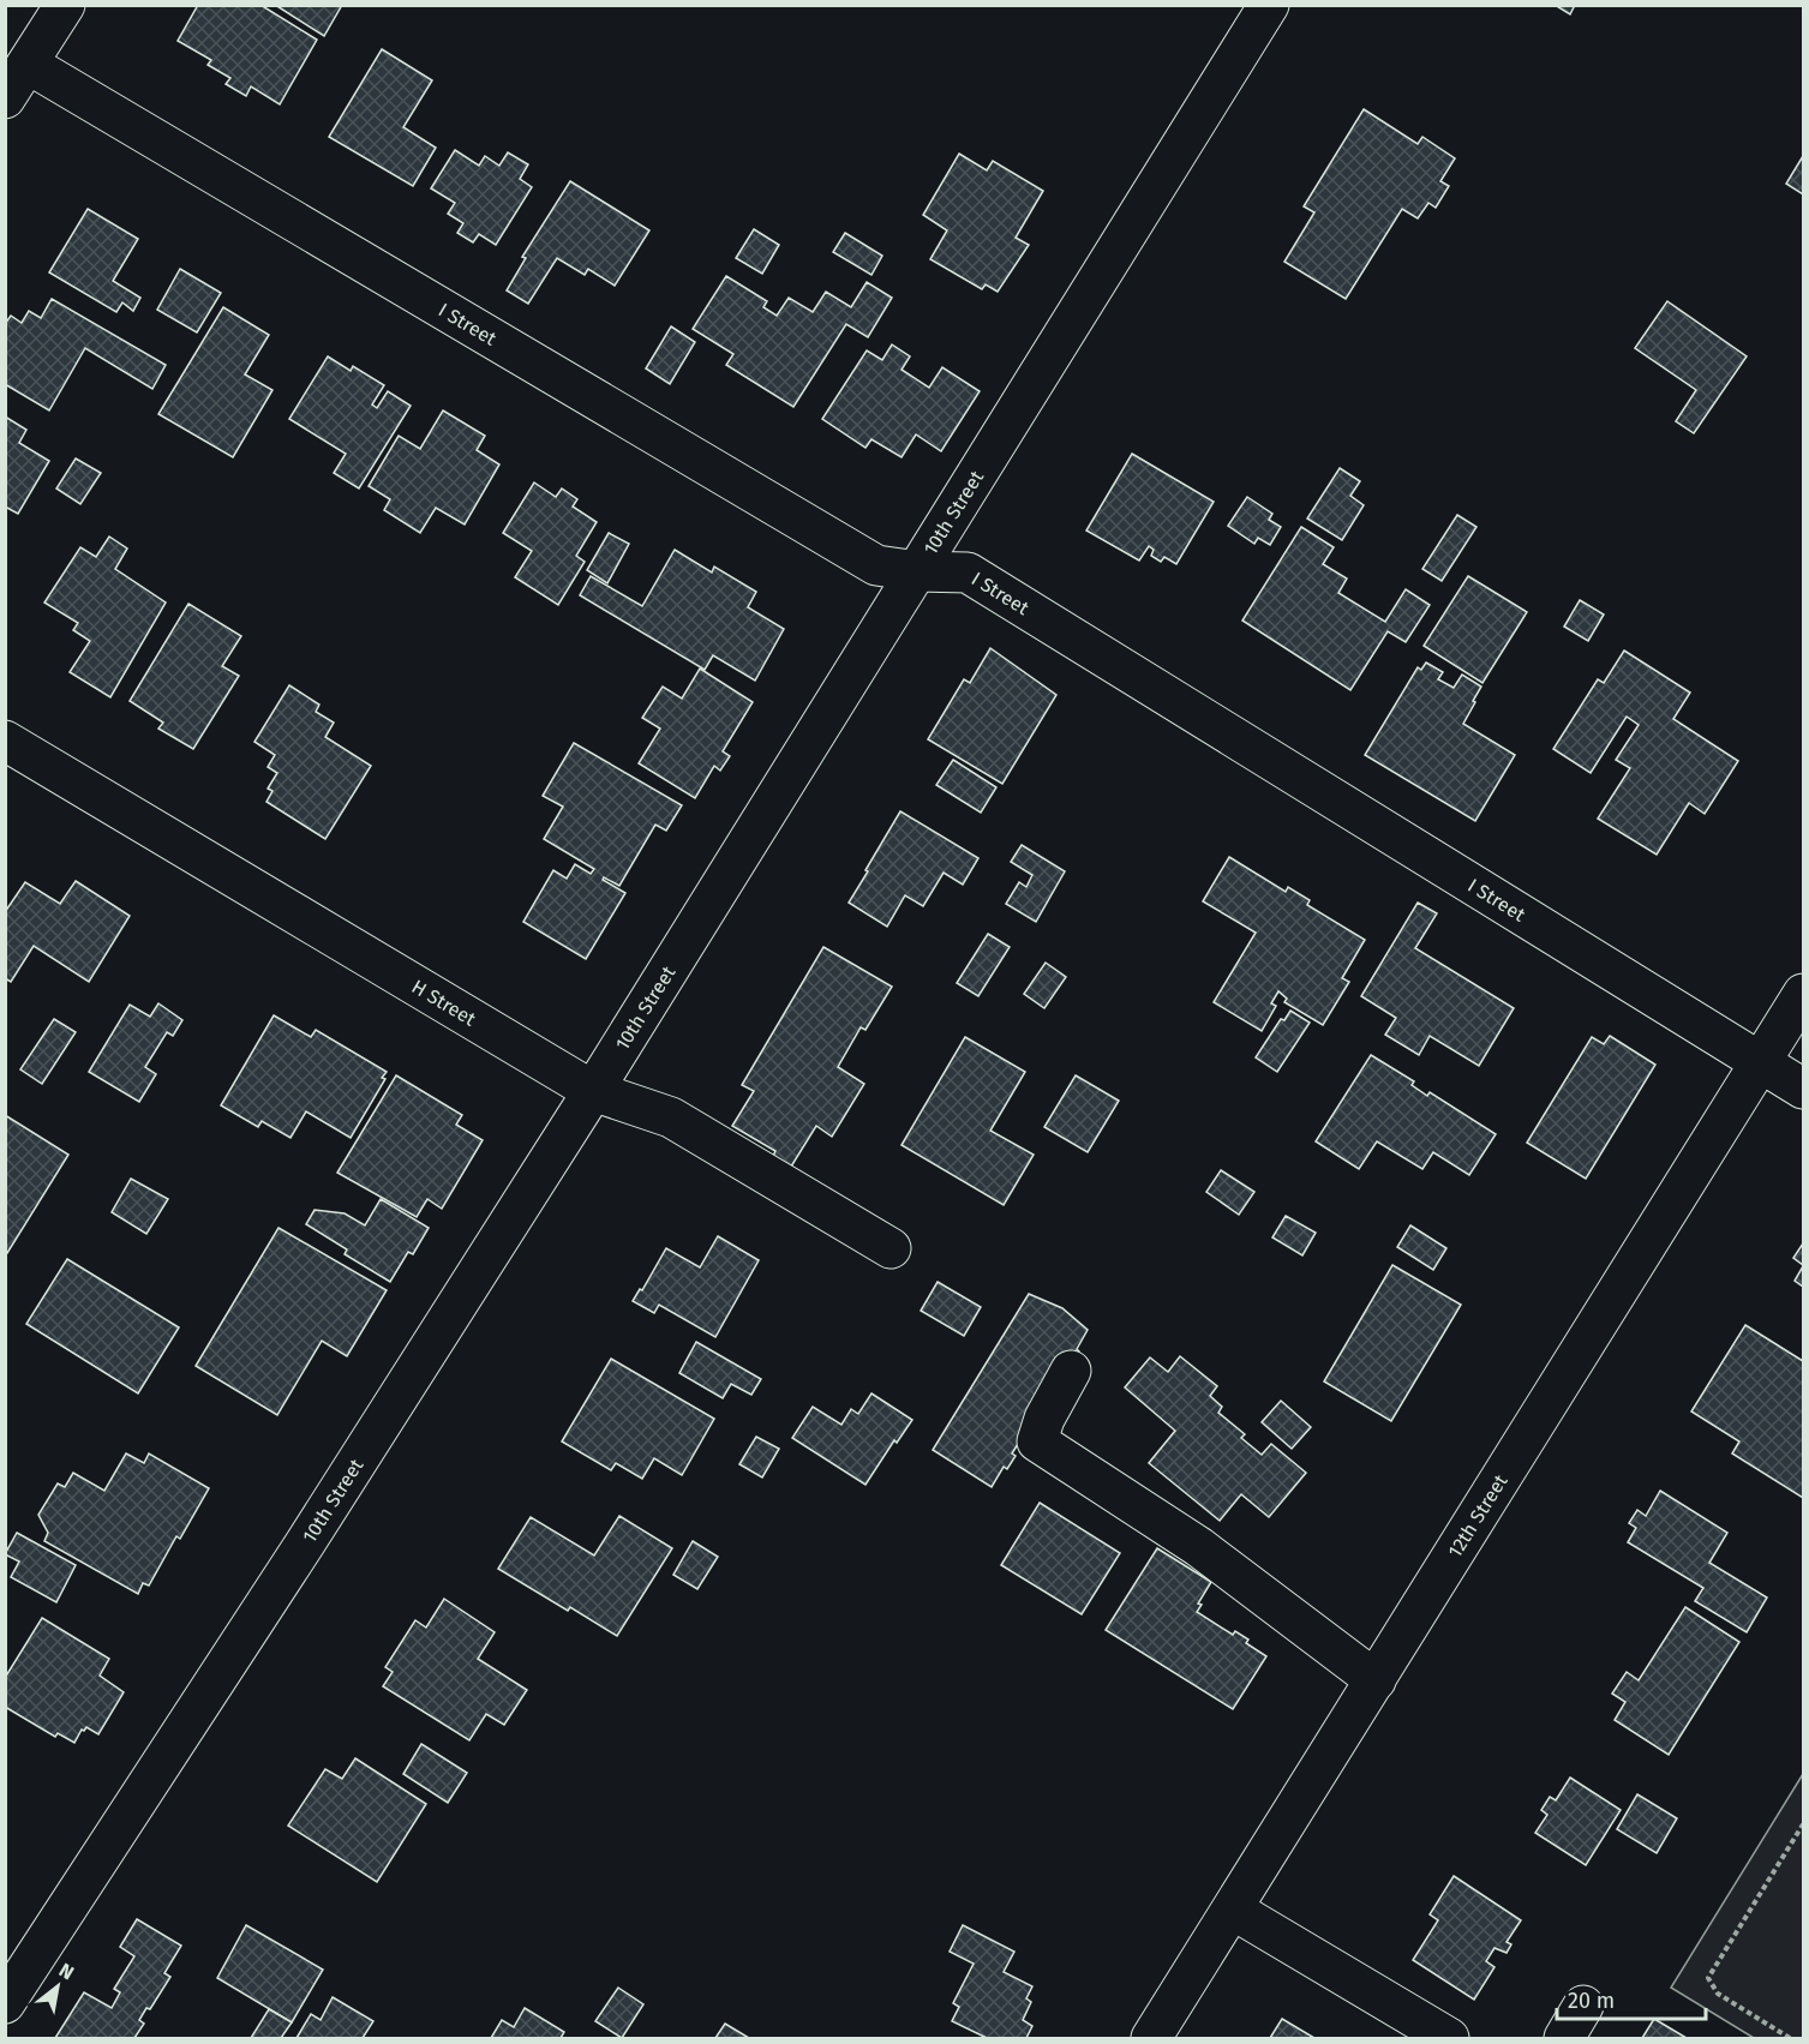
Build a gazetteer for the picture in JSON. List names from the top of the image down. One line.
{"streets":{"street":["I Street","10th Street","H Street","12th Street"]},"crossings":[["I Street","10th Street"],["I Street","12th Street"],["10th Street","H Street"]],"scale_bar":"20 m","north":"top right"}
